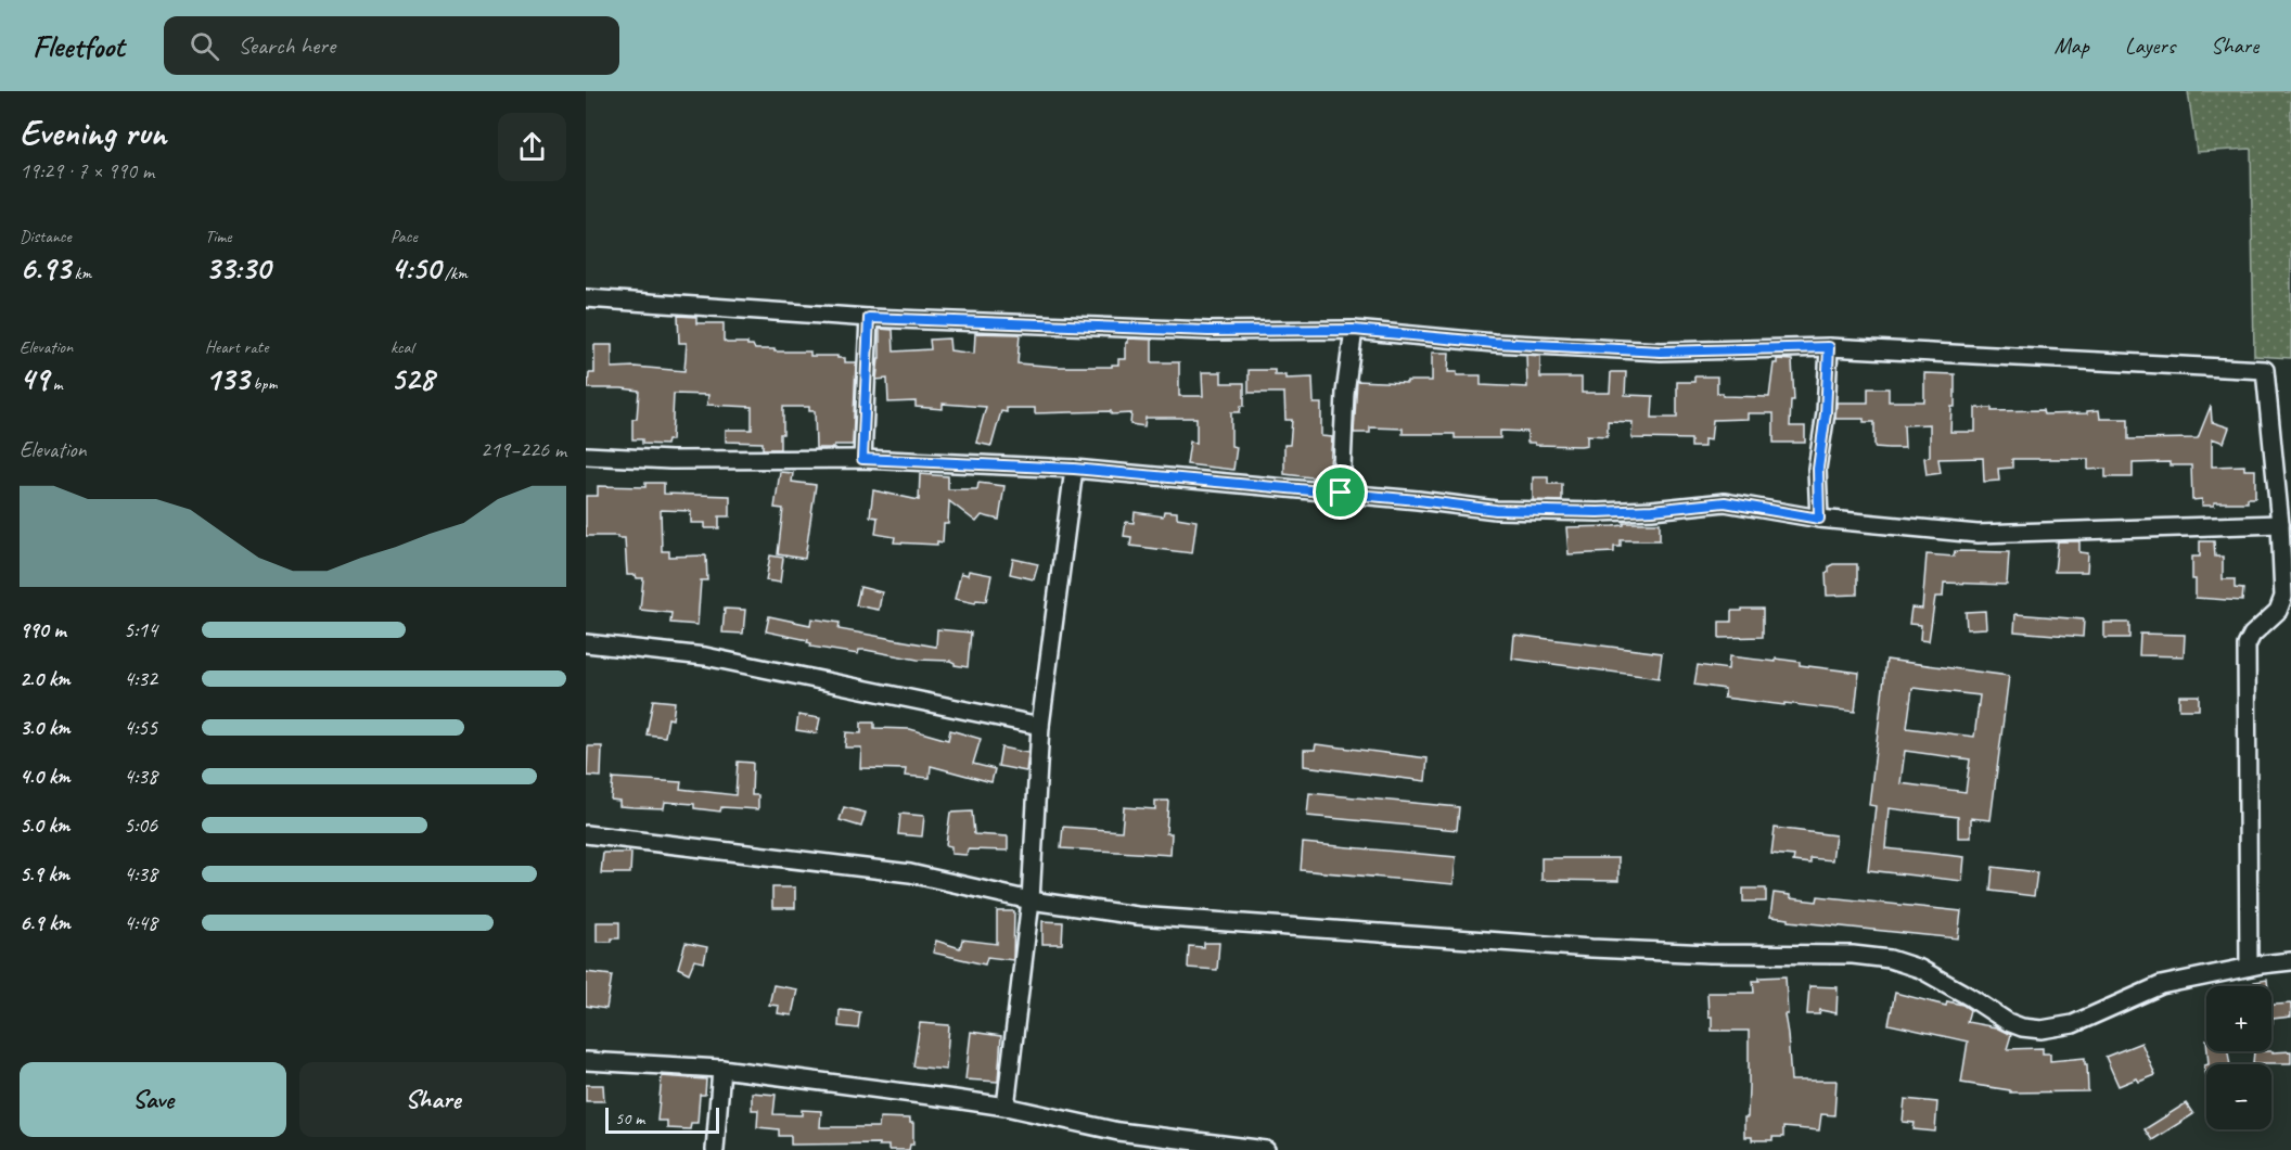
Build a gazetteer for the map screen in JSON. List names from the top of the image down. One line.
{"scale_bar":"50 m","page":{"header":"Fleetfoot","search":"Search here","nav":["Map","Layers","Share"],"heading":["Evening run","19:29 · 7 × 990 m"],"stats":[["Distance","6.93 km"],["Time","33:30"],["Pace","4:50 /km"],["Elevation","49 m"],["Heart rate","133 bpm"],["kcal","528"]],"chart":["Elevation","219–226 m"],"list":[{"name":"990 m","note":"5:14"},{"name":"2.0 km","note":"4:32"},{"name":"3.0 km","note":"4:55"},{"name":"4.0 km","note":"4:38"},{"name":"5.0 km","note":"5:06"},{"name":"5.9 km","note":"4:38"},{"name":"6.9 km","note":"4:48"}],"map_buttons":["+","−"],"buttons":["Save","Share"],"scale":"50 m"}}
